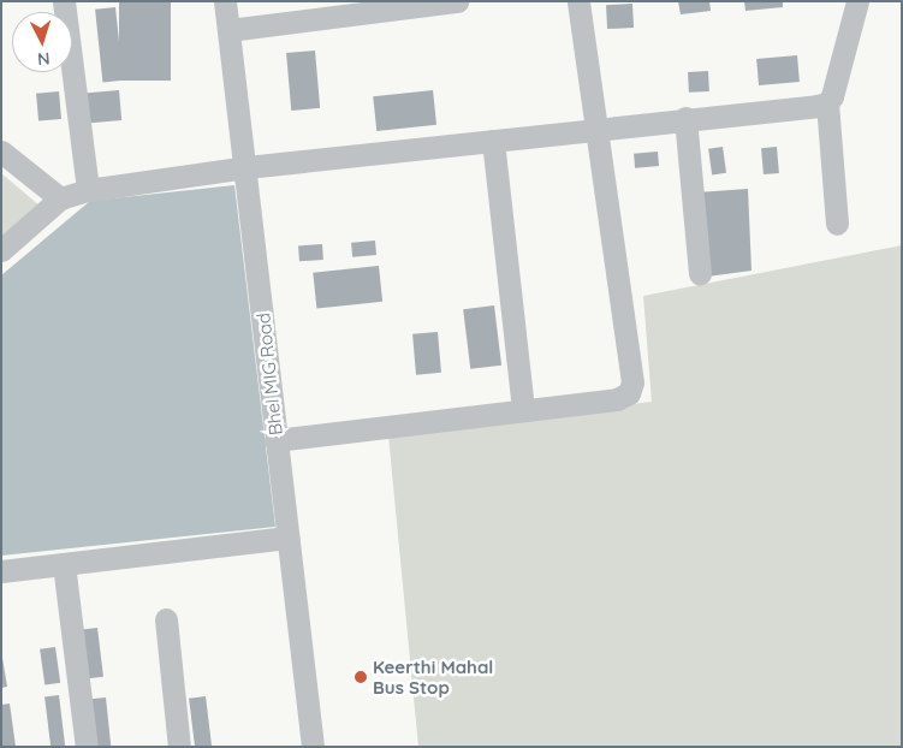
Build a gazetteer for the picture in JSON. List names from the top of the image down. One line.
{"streets":{"street":["Bhel MIG Road"]},"places":["Keerthi Mahal Bus Stop"],"north":"bottom"}
